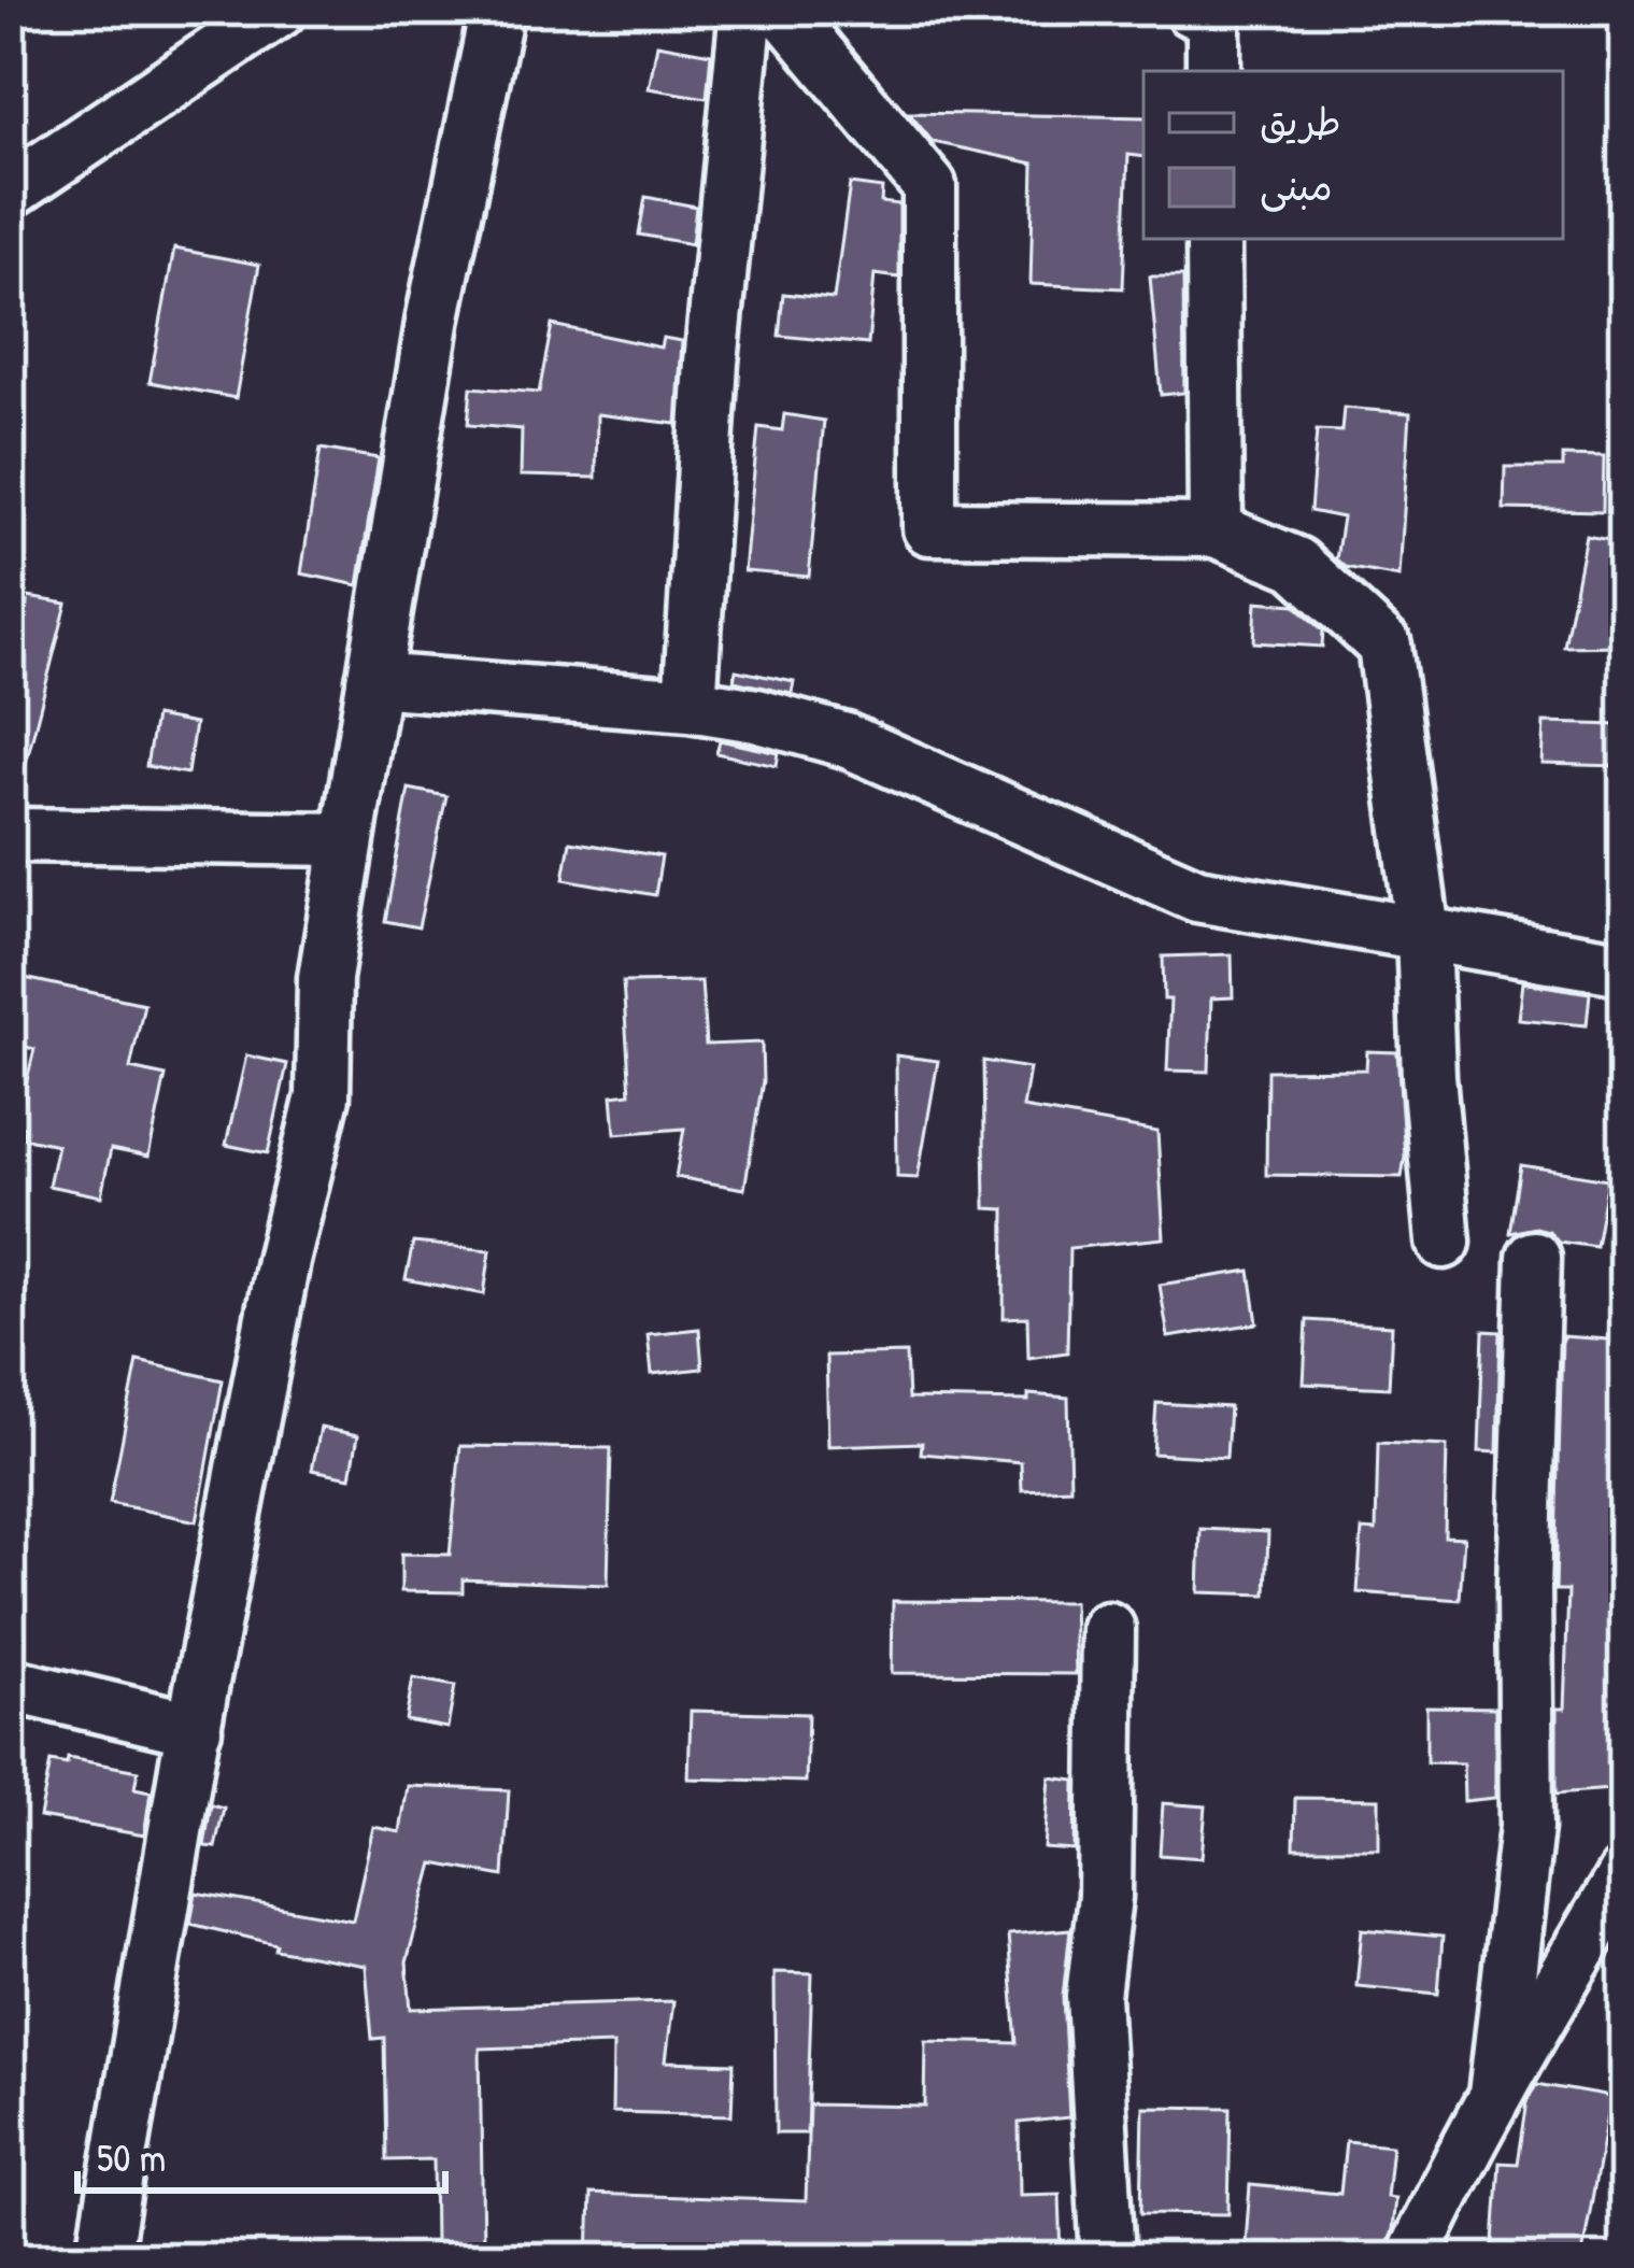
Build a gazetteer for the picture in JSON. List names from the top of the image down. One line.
{"legend":["طريق","مبنى"],"scale_bar":"50 m"}
